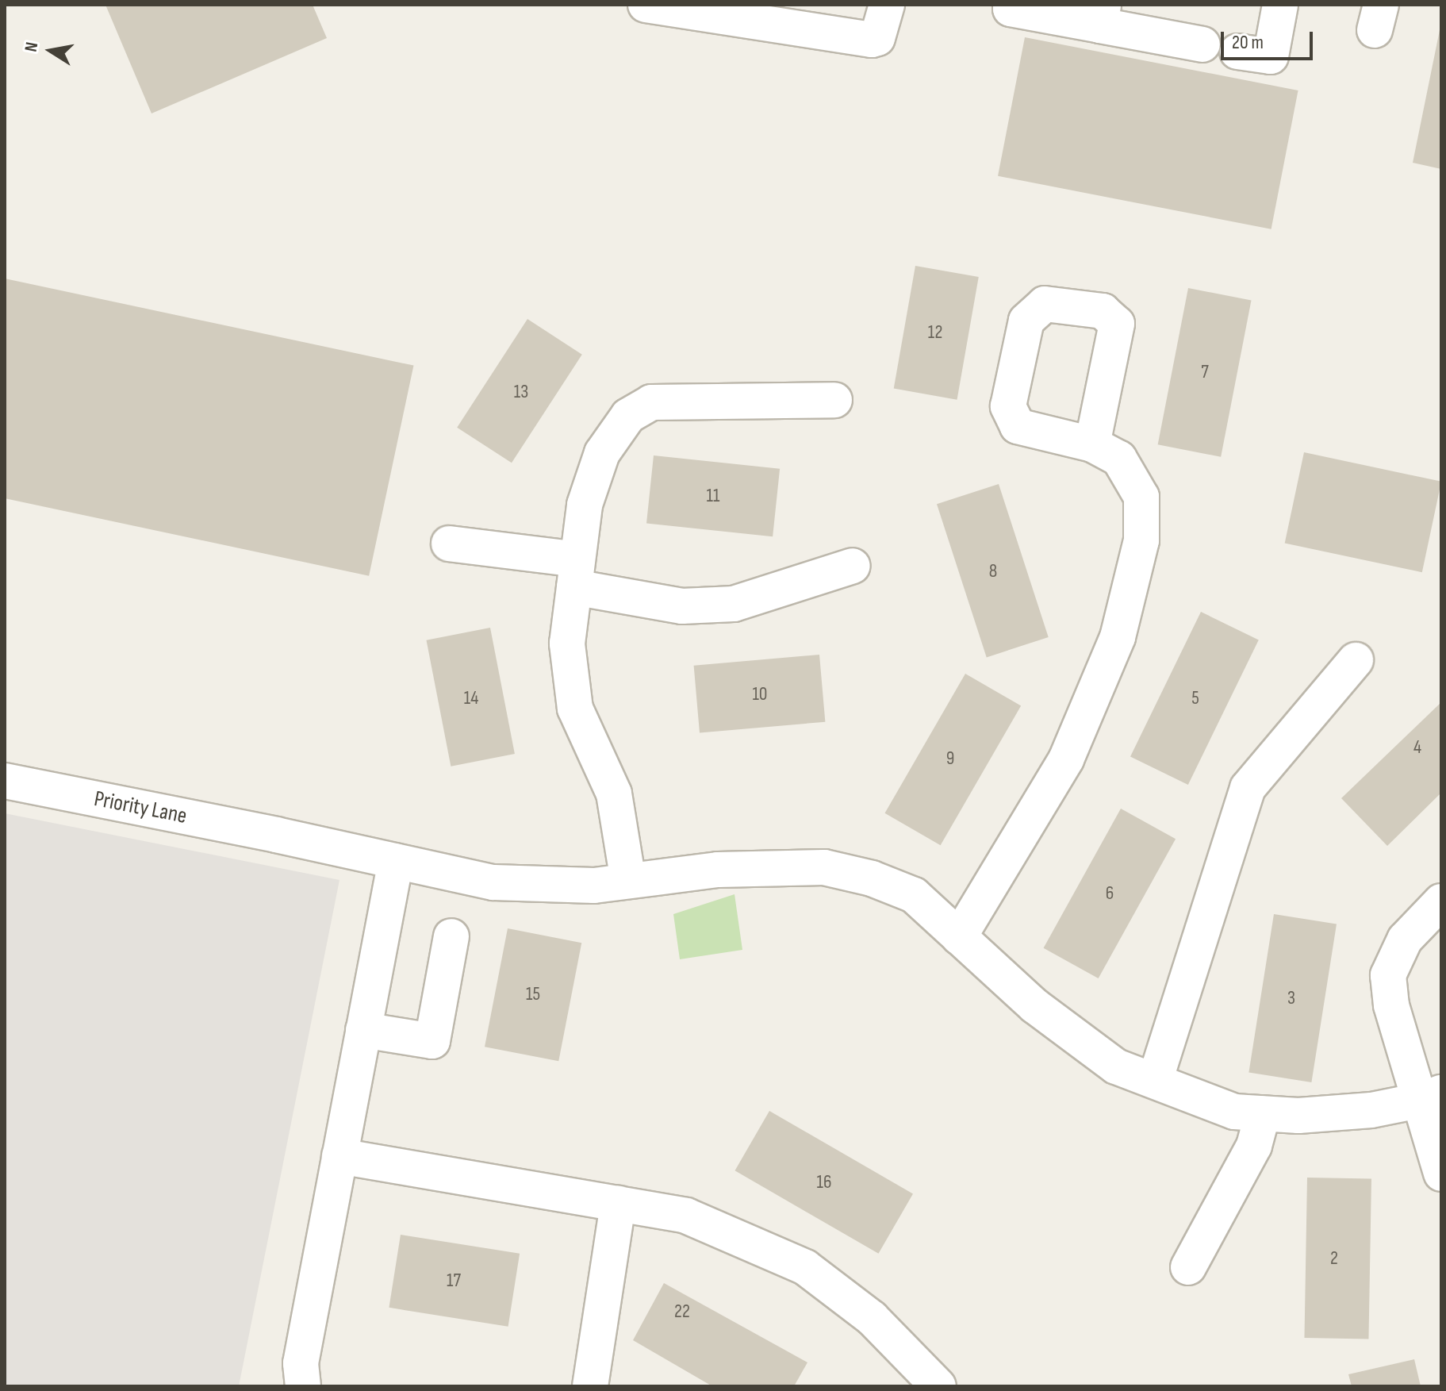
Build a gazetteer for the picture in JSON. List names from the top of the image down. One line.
{"streets":{"street":["Priority Lane"]},"house_numbers":["12","7","13","11","8","10","14","5","4","9","6","15","3","16","2","17","22"],"scale_bar":"20 m","north":"left"}
